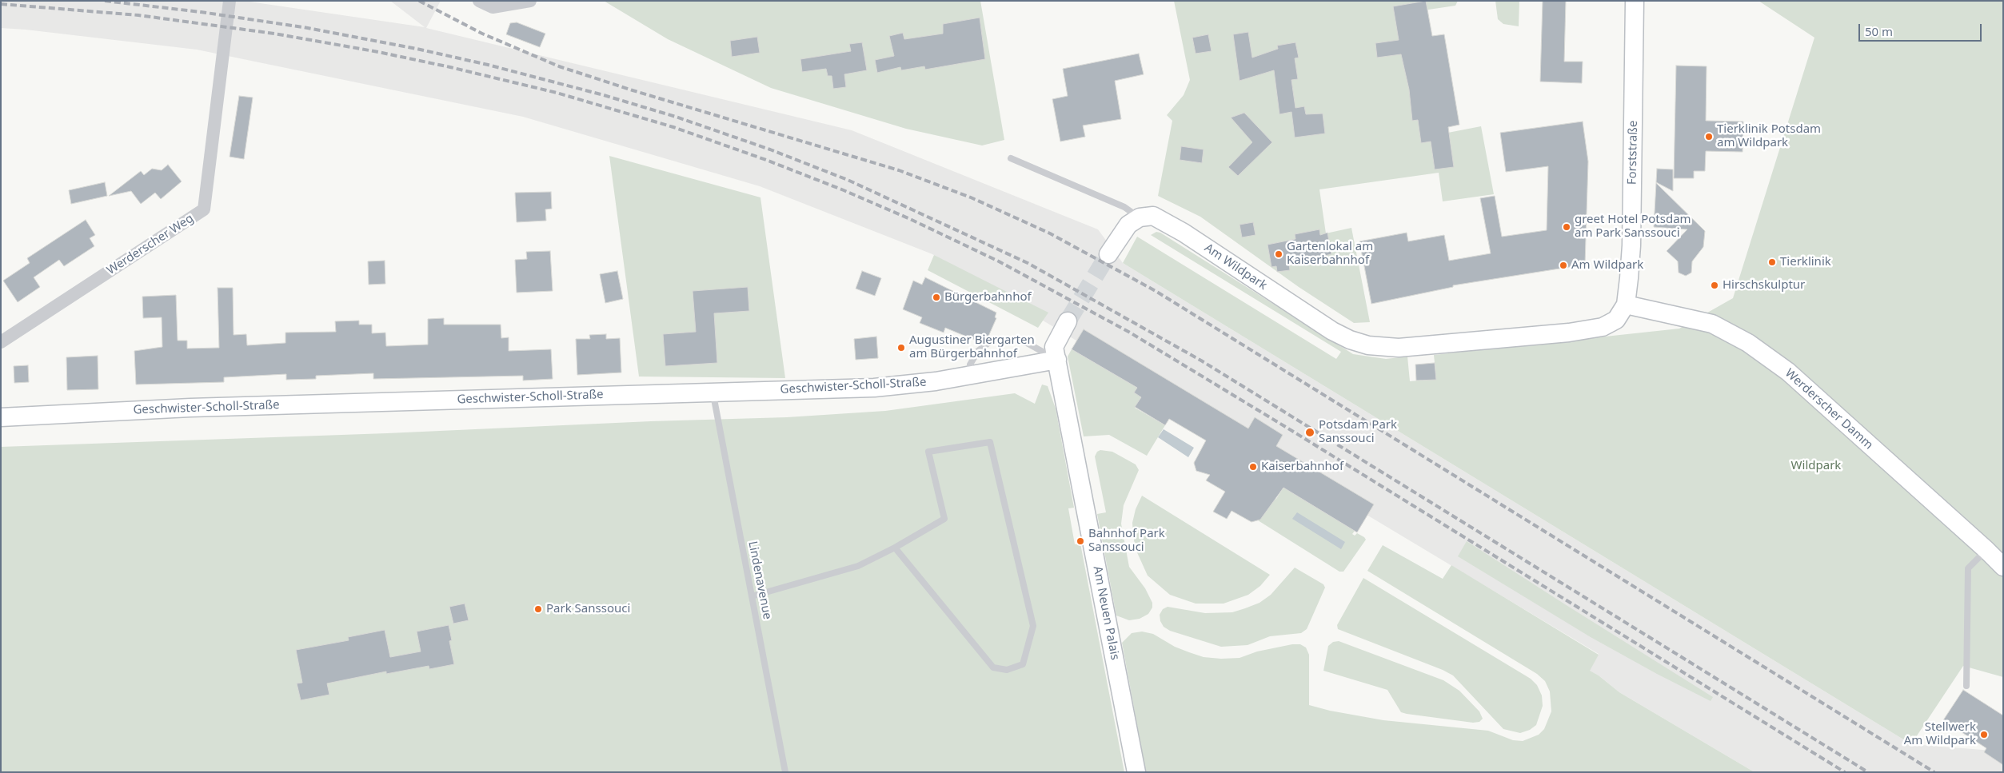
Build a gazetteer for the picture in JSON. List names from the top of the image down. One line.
{"streets":{"street":["Forststraße","Werderscher Weg","Am Wildpark","Geschwister-Scholl-Straße","Werderscher Damm","Am Neuen Palais"],"lane":["Lindenavenue"]},"crossings":[["Forststraße","Am Wildpark"],["Forststraße","Werderscher Damm"],["Am Wildpark","Werderscher Damm"],["Geschwister-Scholl-Straße","Lindenavenue"],["Geschwister-Scholl-Straße","Am Neuen Palais"]],"parks":["Wildpark"],"places":["Tierklinik Potsdam am Wildpark","greet Hotel Potsdam am Park Sanssouci","Gartenlokal am Kaiserbahnhof","Tierklinik","Am Wildpark","Hirschskulptur","Bürgerbahnhof","Augustiner Biergarten am Bürgerbahnhof","Potsdam Park Sanssouci","Kaiserbahnhof","Bahnhof Park Sanssouci","Park Sanssouci","Stellwerk Am Wildpark"],"scale_bar":"50 m"}
